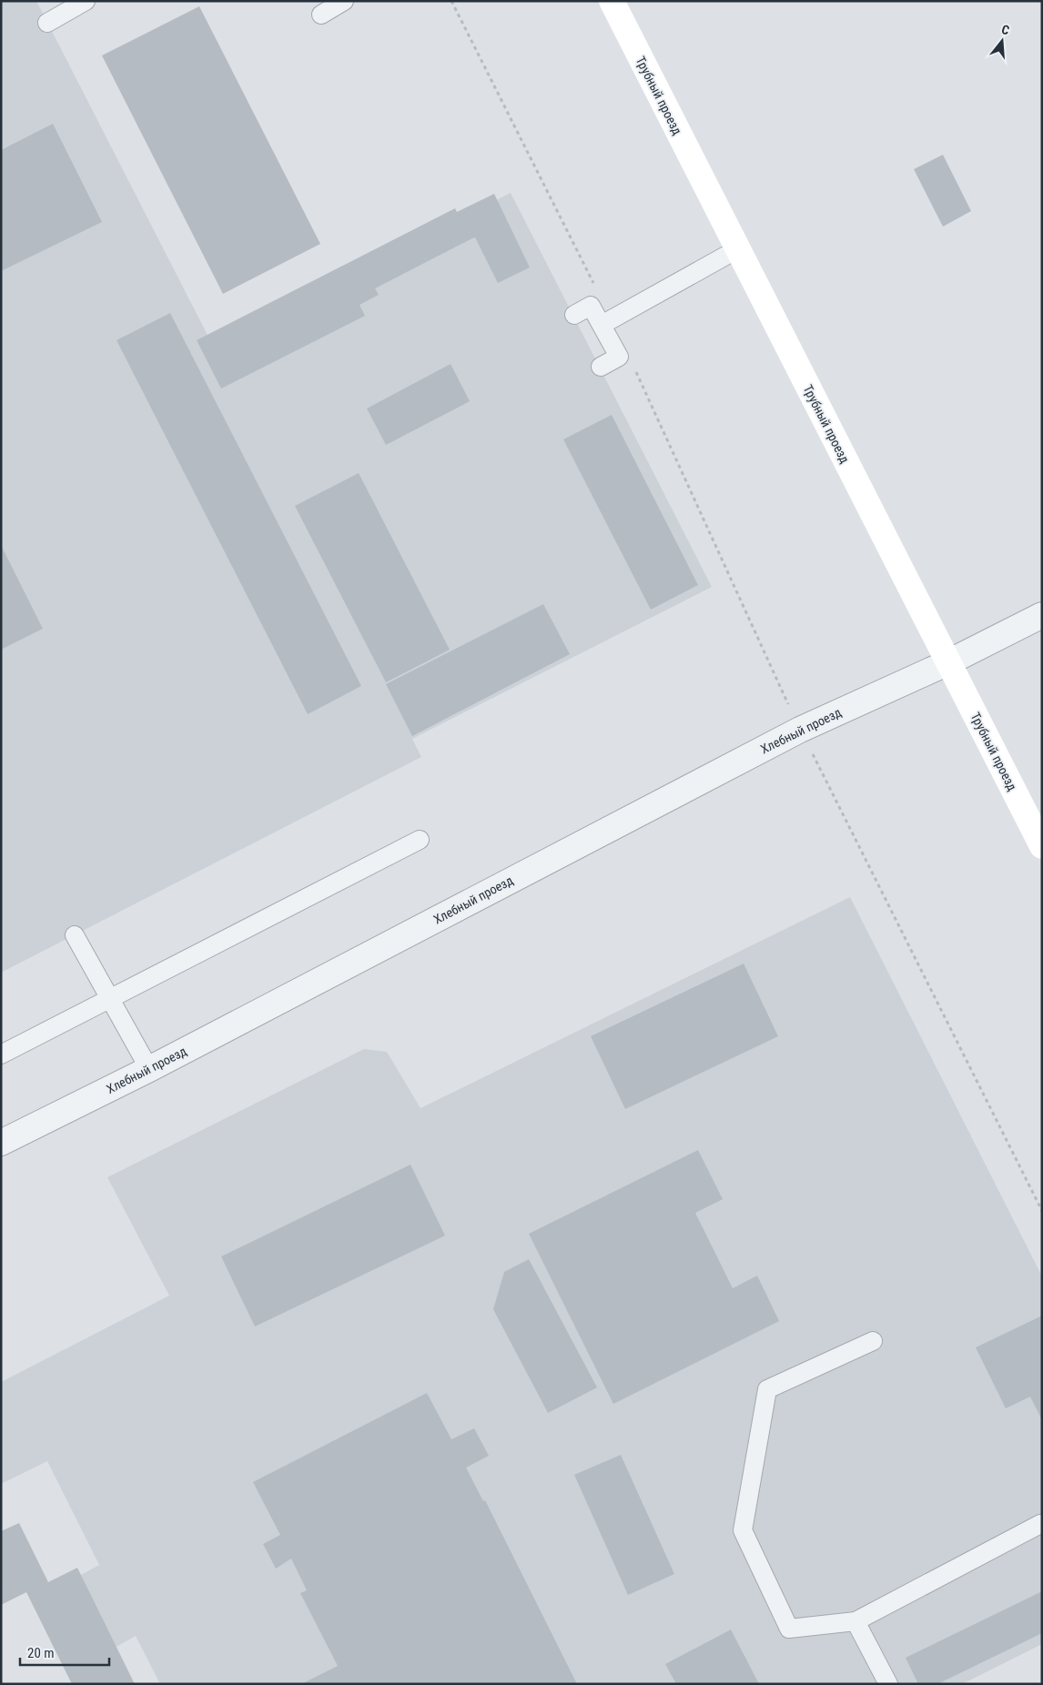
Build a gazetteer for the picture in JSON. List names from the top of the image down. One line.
{"streets":{"street":["Трубный проезд","Хлебный проезд"]},"crossings":[["Трубный проезд","Хлебный проезд"]],"scale_bar":"20 m","north":"top"}
